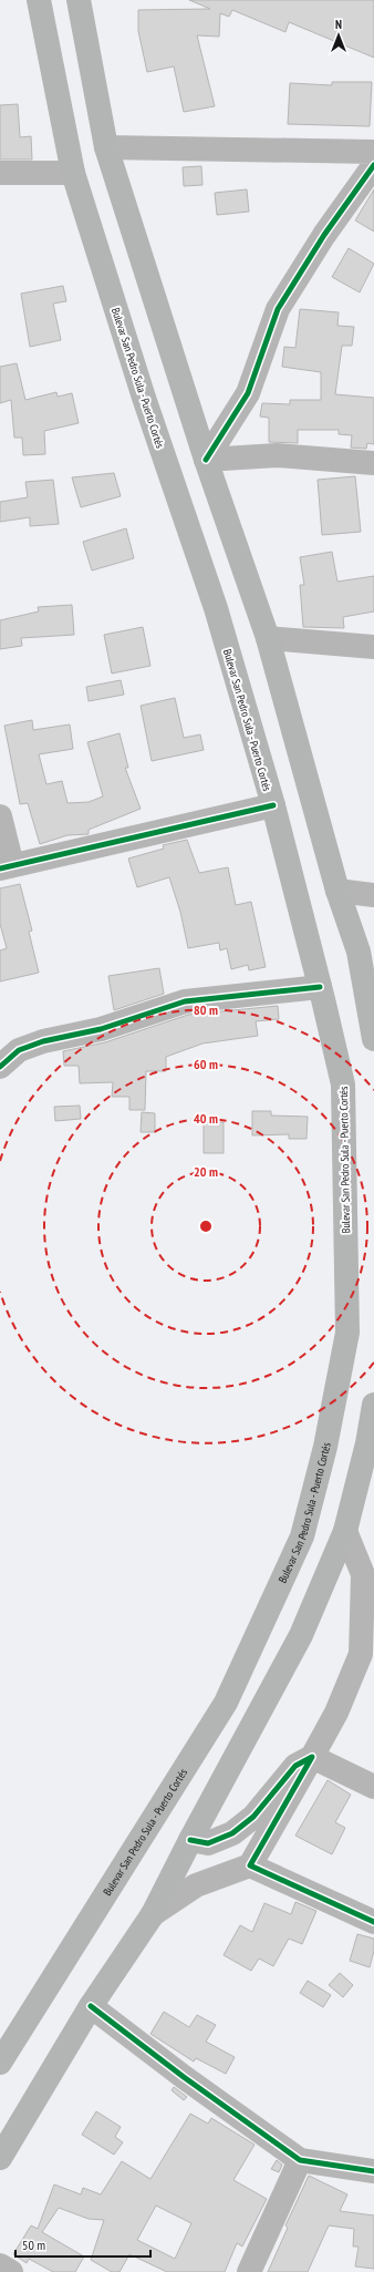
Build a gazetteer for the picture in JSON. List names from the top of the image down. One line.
{"streets":{"highway":["Bulevar San Pedro Sula - Puerto Cortés"]},"scale_bar":"50 m","north":"top","rings":["80 m","60 m","40 m","20 m"]}
